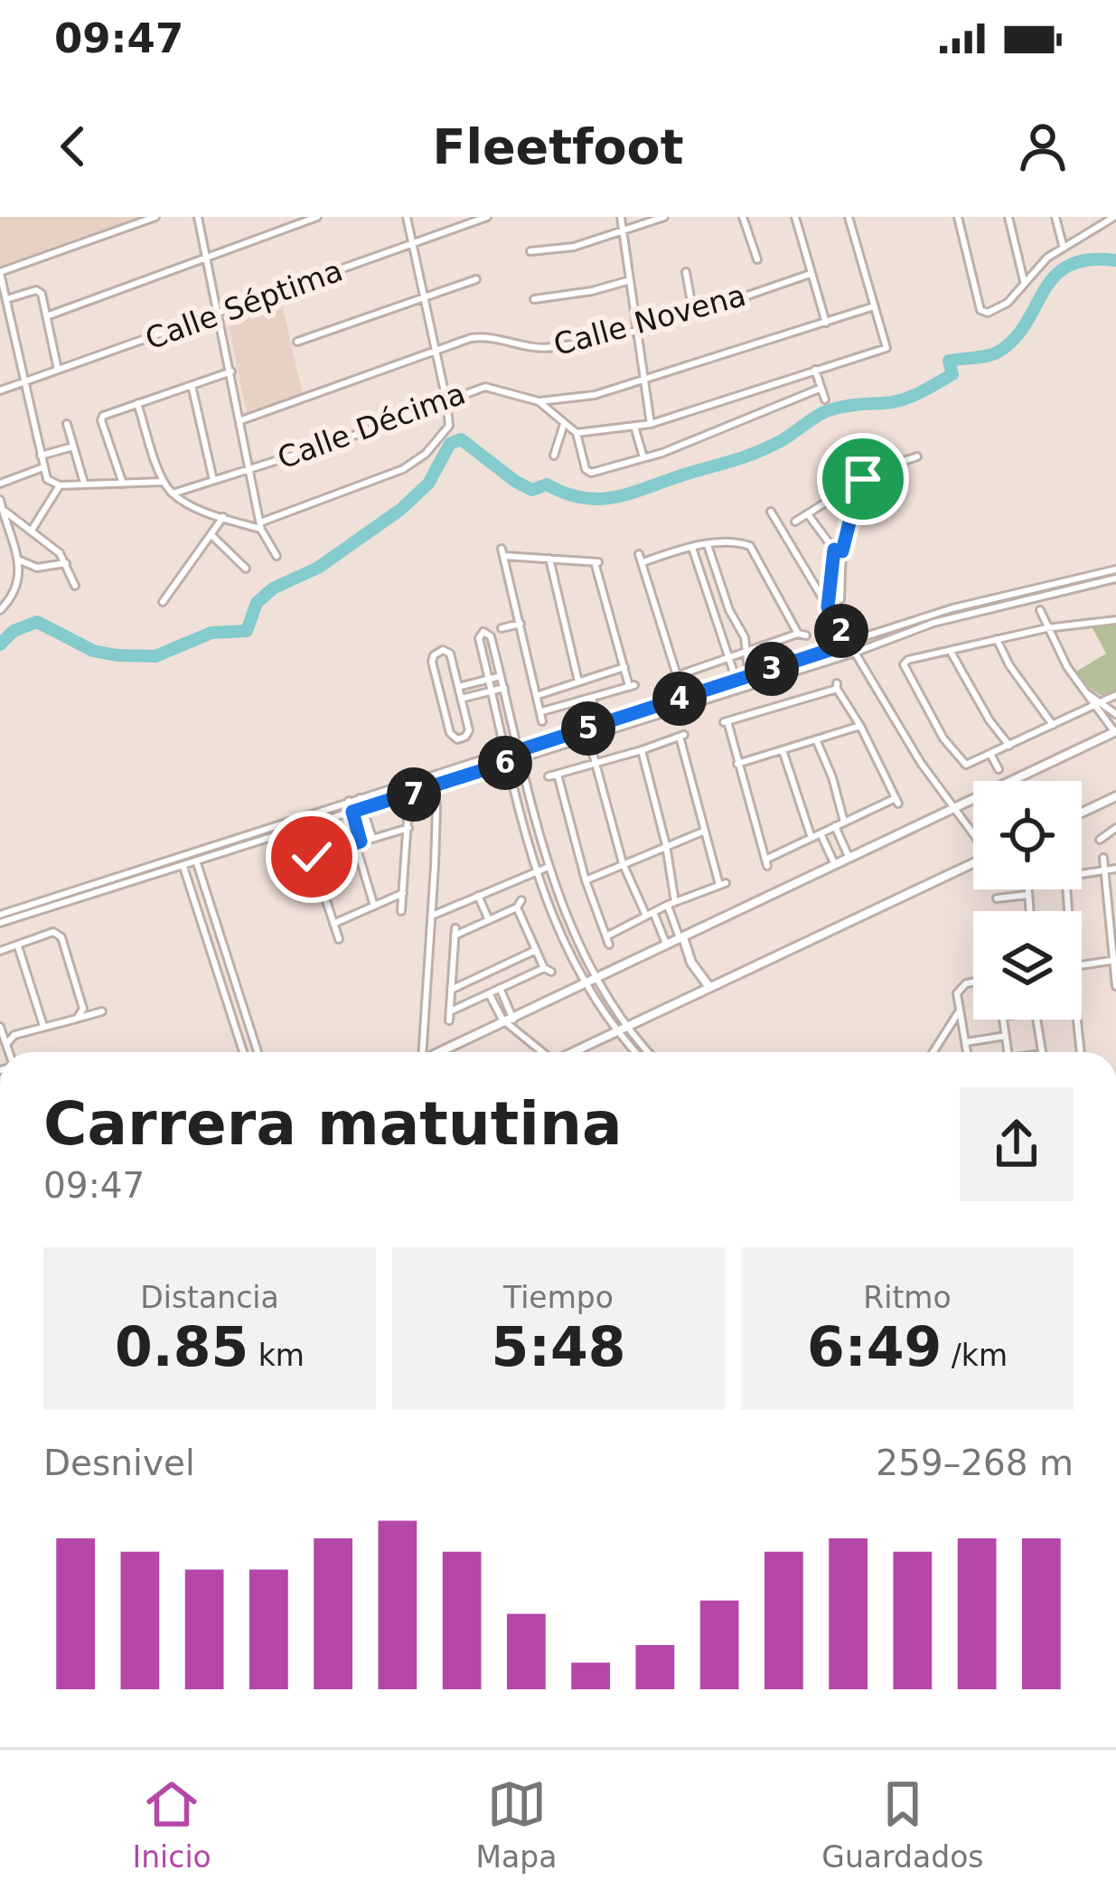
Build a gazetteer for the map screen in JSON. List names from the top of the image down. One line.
{"streets":{"street":["Calle Séptima","Calle Novena","Calle Décima"]},"page":{"status":"09:47","header":"Fleetfoot","pins":["2","3","4","5","6","7"],"heading":["Carrera matutina","09:47"],"stats":[["Distancia","0.85 km"],["Tiempo","5:48"],["Ritmo","6:49 /km"]],"chart":["Desnivel","259–268 m"],"tabs":["Inicio","Mapa","Guardados"]}}
